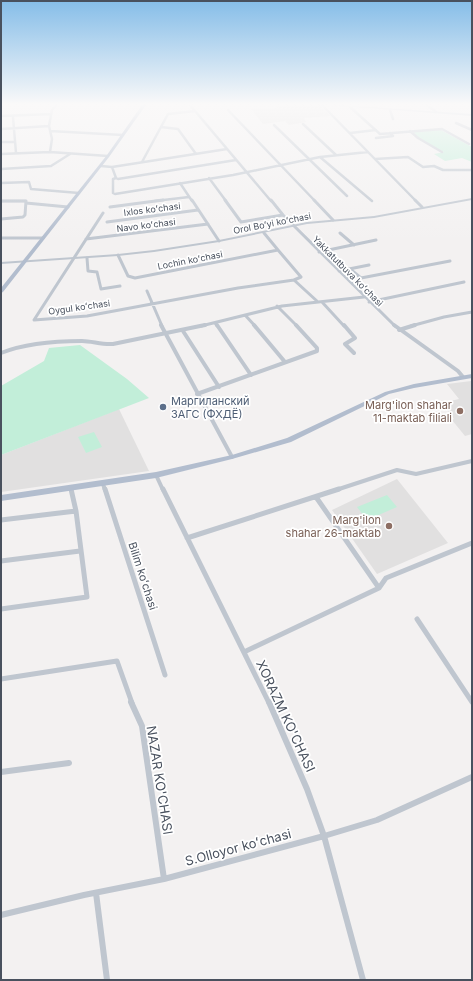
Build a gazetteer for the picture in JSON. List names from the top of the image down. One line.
{"streets":{"street":["Ixlos koʻchasi","Orol Boʻyi koʻchasi","Navo koʻchasi","Lochin koʻchasi","Yakkatutbuva koʻchasi","Oygul koʻchasi","Bilim koʻchasi","XORAZM KO'CHASI","NAZAR KO'CHASI","S.Olloyor koʻchasi"]},"crossings":[["Orol Boʻyi koʻchasi","Lochin koʻchasi"],["Orol Boʻyi koʻchasi","Yakkatutbuva koʻchasi"],["Orol Boʻyi koʻchasi","Oygul koʻchasi"],["XORAZM KO'CHASI","S.Olloyor koʻchasi"],["NAZAR KO'CHASI","S.Olloyor koʻchasi"]],"places":["Маргиланский ЗАГС (ФХДЁ)","Marg'ilon shahar 11-maktab filiali","Marg'ilon shahar 26-maktab"]}
